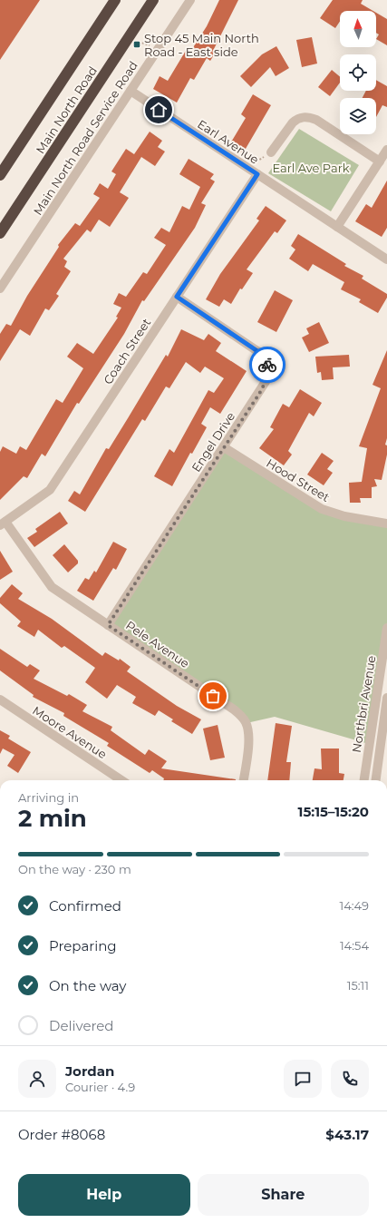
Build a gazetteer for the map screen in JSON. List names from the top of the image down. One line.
{"streets":{"highway":["Main North Road"],"street":["Main North Road Service Road","Earl Avenue","Coach Street","Engel Drive","Hood Street","Pele Avenue","Northbri Avenue","Moore Avenue"]},"crossings":[["Main North Road Service Road","Earl Avenue"],["Earl Avenue","Coach Street"],["Coach Street","Engel Drive"],["Coach Street","Pele Avenue"],["Engel Drive","Hood Street"],["Engel Drive","Pele Avenue"]],"parks":["Earl Ave Park"],"places":{"transit":["Stop 45 Main North Road - East side"]},"north":"top","page":{"heading":["2 min","Arriving in","15:15–15:20"],"panel":["Jordan","Courier · 4.9","Order #8068","$43.17"],"bar":"On the way · 230 m","list":[["Confirmed","14:49"],["Preparing","14:54"],["On the way","15:11"],"Delivered"],"buttons":["Help","Share"]}}
